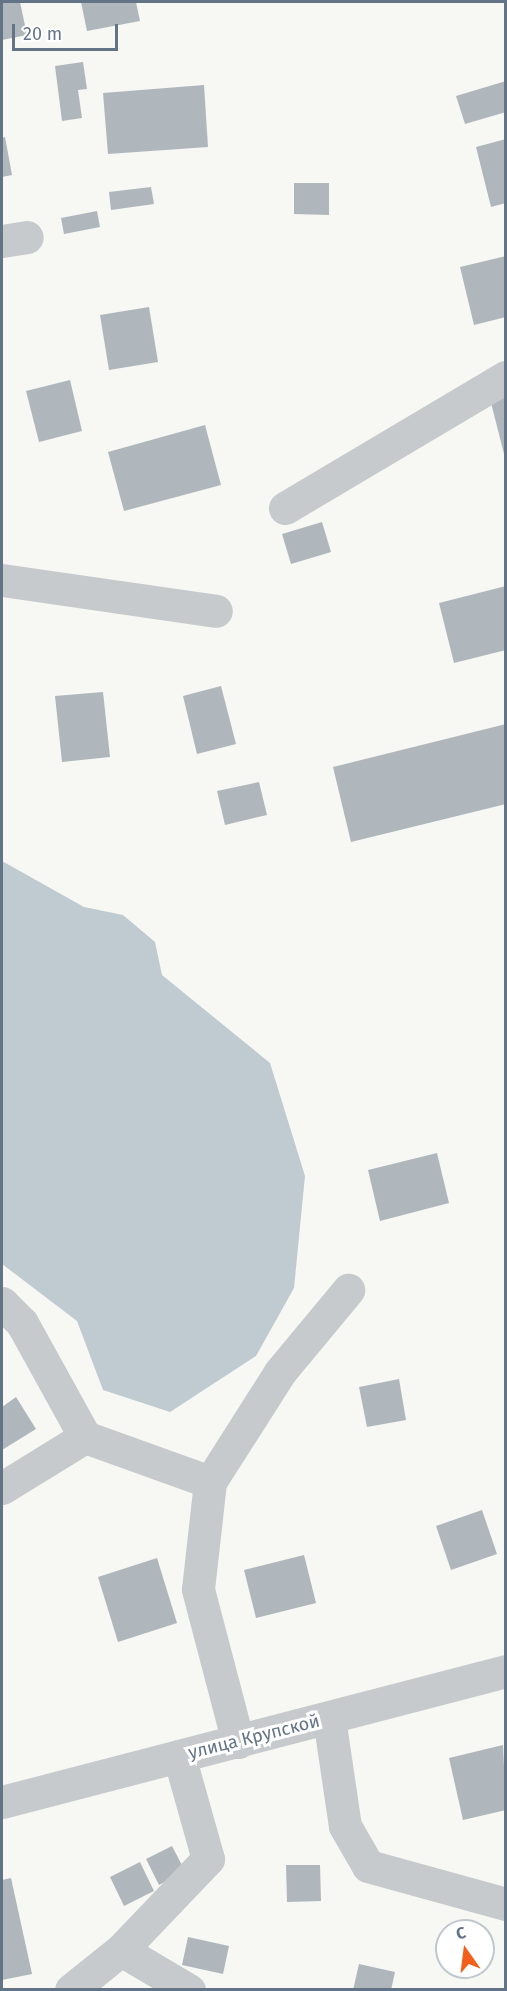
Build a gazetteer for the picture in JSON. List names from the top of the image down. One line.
{"streets":{"street":["улица Крупской"]},"scale_bar":"20 m","north":"top"}
